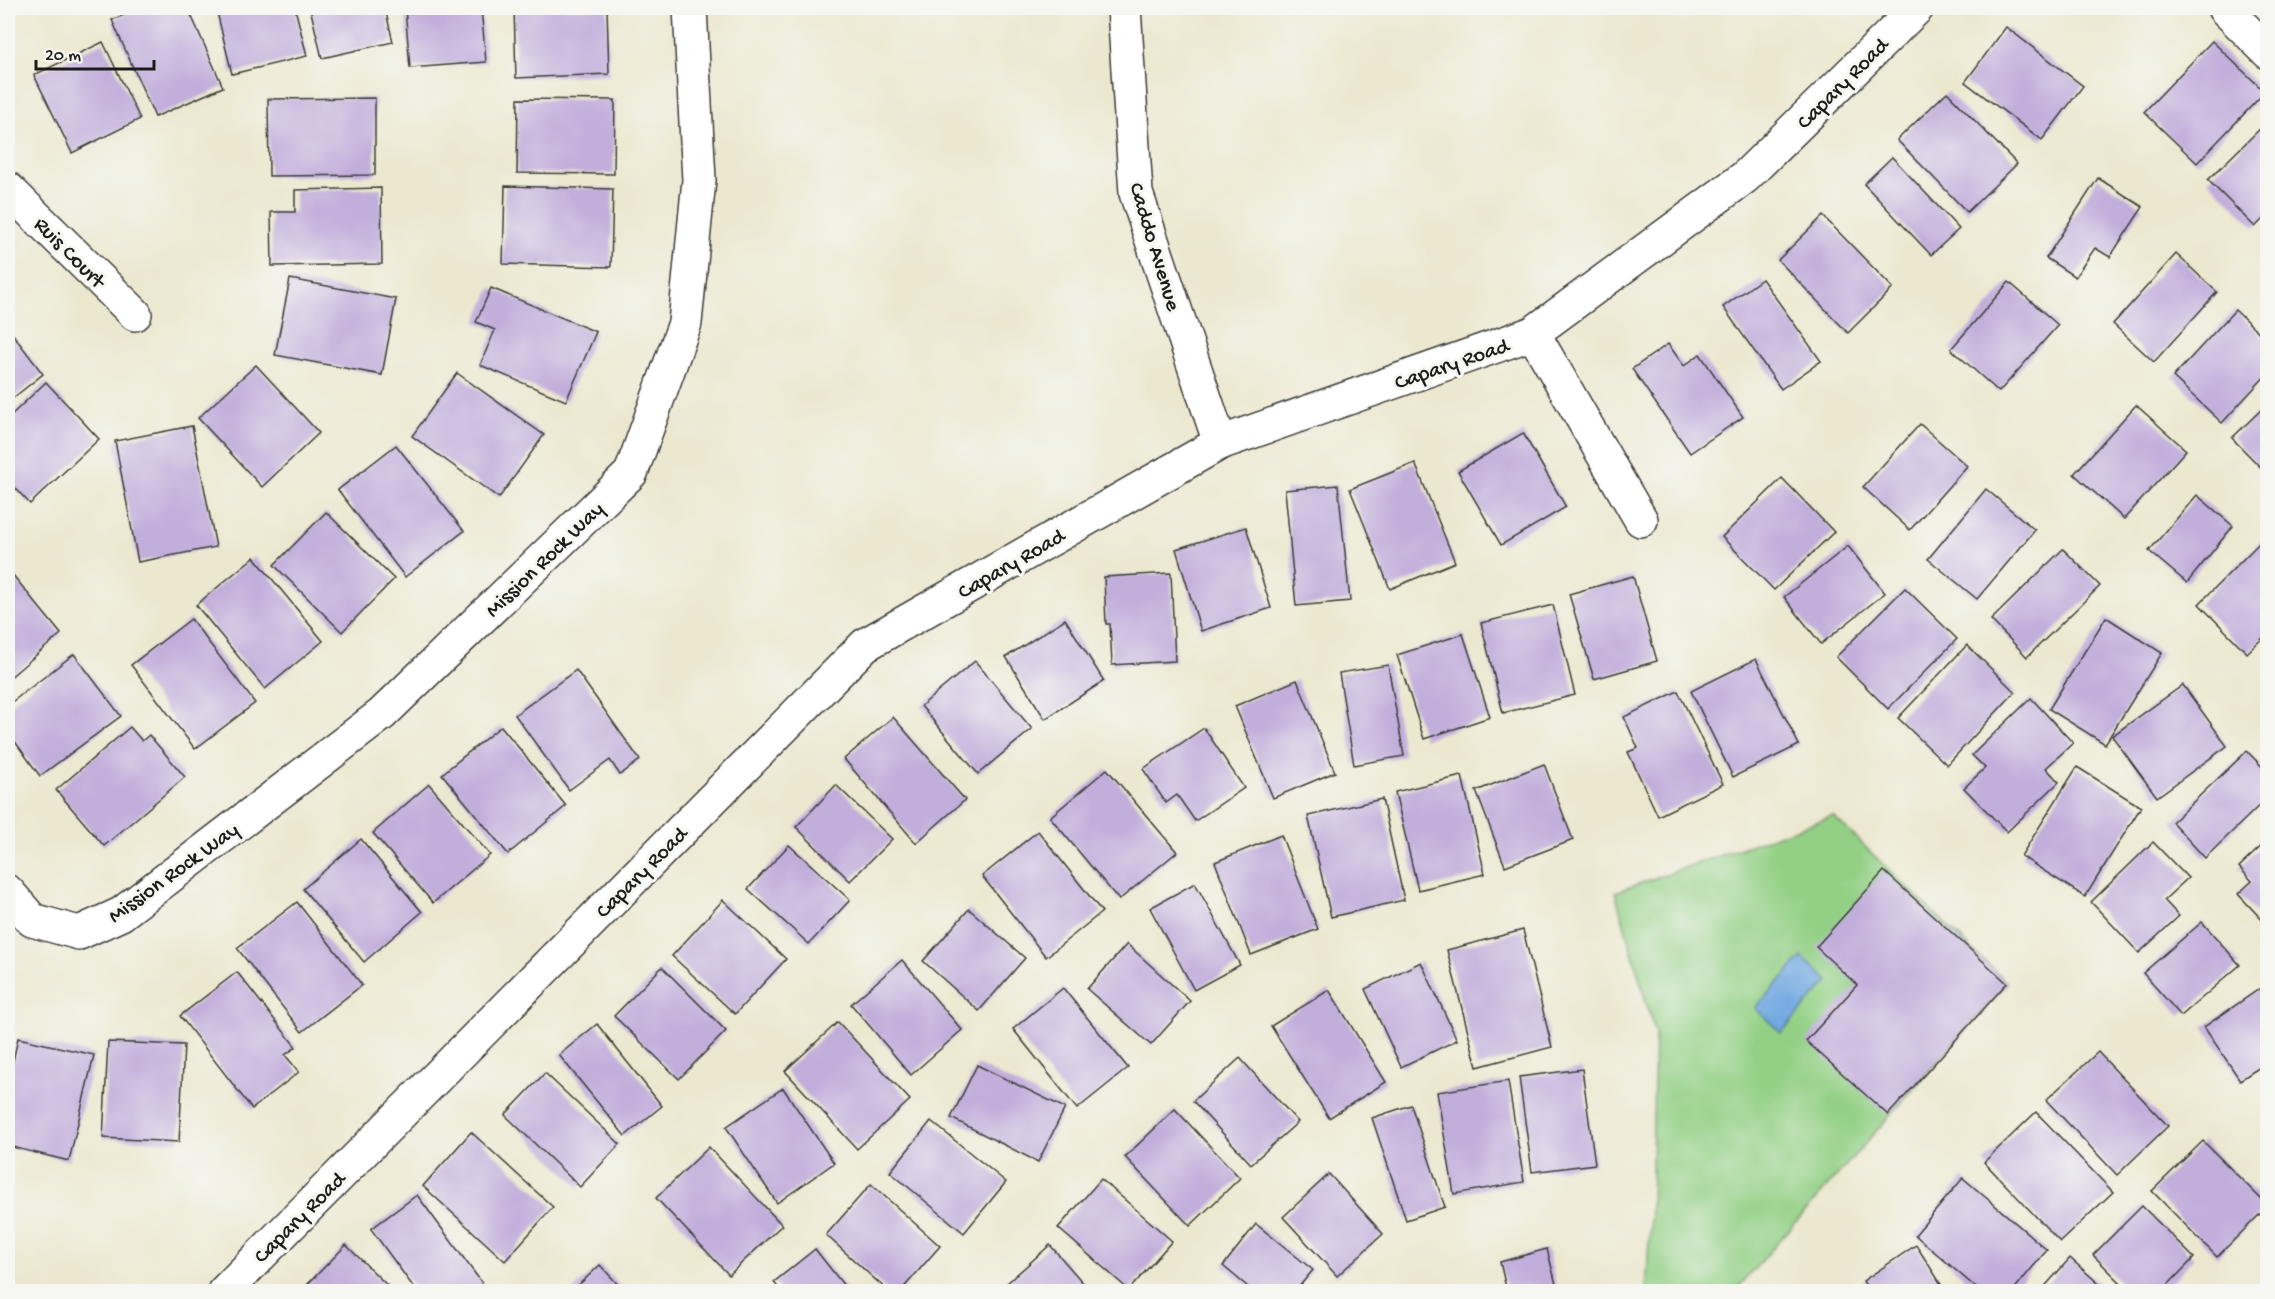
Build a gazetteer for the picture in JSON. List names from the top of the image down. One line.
{"streets":{"street":["Capary Road","Caddo Avenue","Ruis Court","Mission Rock Way"]},"crossings":[["Capary Road","Caddo Avenue"]],"scale_bar":"20 m"}
